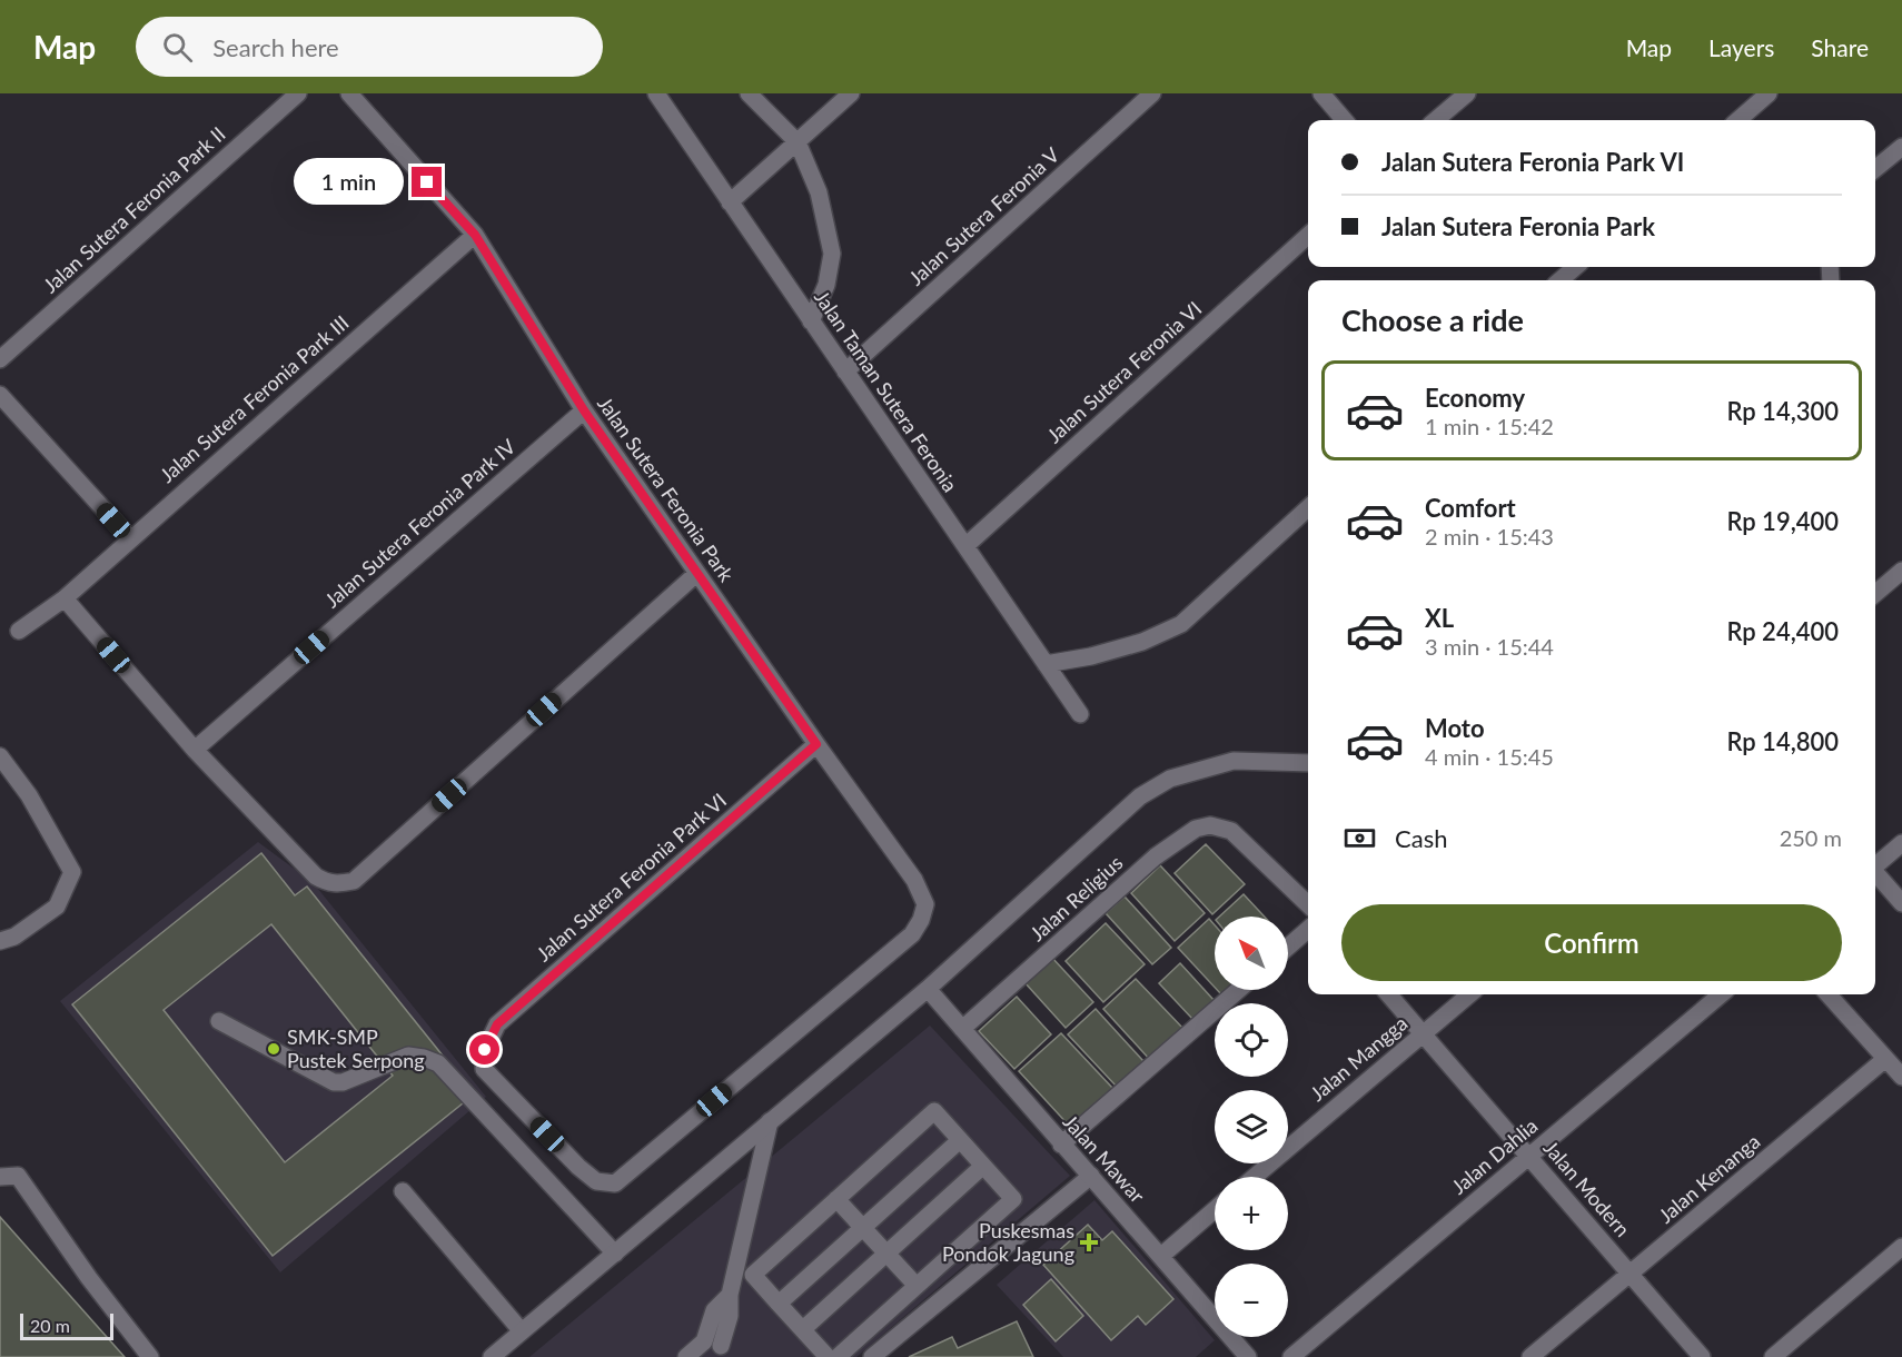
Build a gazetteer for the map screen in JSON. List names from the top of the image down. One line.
{"streets":{"street":["Jalan Sutera Feronia Park II","Jalan Sutera Feronia V","Jalan Sutera Feronia VI","Jalan Taman Sutera Feronia","Jalan Sutera Feronia Park III","Jalan Sutera Feronia Park","Jalan Sutera Feronia Park IV","Jalan Sutera Feronia Park VI","Jalan Religius","Jalan Mangga","Jalan Dahlia","Jalan Mawar","Jalan Kenanga","Jalan Modern"]},"crossings":[["Jalan Sutera Feronia V","Jalan Taman Sutera Feronia"],["Jalan Sutera Feronia VI","Jalan Taman Sutera Feronia"],["Jalan Sutera Feronia Park III","Jalan Sutera Feronia Park"],["Jalan Sutera Feronia Park","Jalan Sutera Feronia Park IV"],["Jalan Sutera Feronia Park","Jalan Sutera Feronia Park VI"],["Jalan Religius","Jalan Mawar"],["Jalan Mangga","Jalan Modern"],["Jalan Dahlia","Jalan Modern"],["Jalan Kenanga","Jalan Modern"]],"places":{"other":["SMK-SMP Pustek Serpong"],"health":["Puskesmas Pondok Jagung"]},"scale_bar":"20 m","north":"top left","page":{"header":"Map","search":"Search here","nav":["Map","Layers","Share"],"banner":["Jalan Sutera Feronia Park VI","Jalan Sutera Feronia Park"],"bubble":"1 min","heading":"Choose a ride","list":[{"name":"Economy","note":"1 min · 15:42","value":"Rp 14,300"},{"name":"Comfort","note":"2 min · 15:43","value":"Rp 19,400"},{"name":"XL","note":"3 min · 15:44","value":"Rp 24,400"},{"name":"Moto","note":"4 min · 15:45","value":"Rp 14,800"}],"pay":["Cash","250 m"],"buttons":"Confirm","map_buttons":["+","−"],"scale":"20 m"}}
